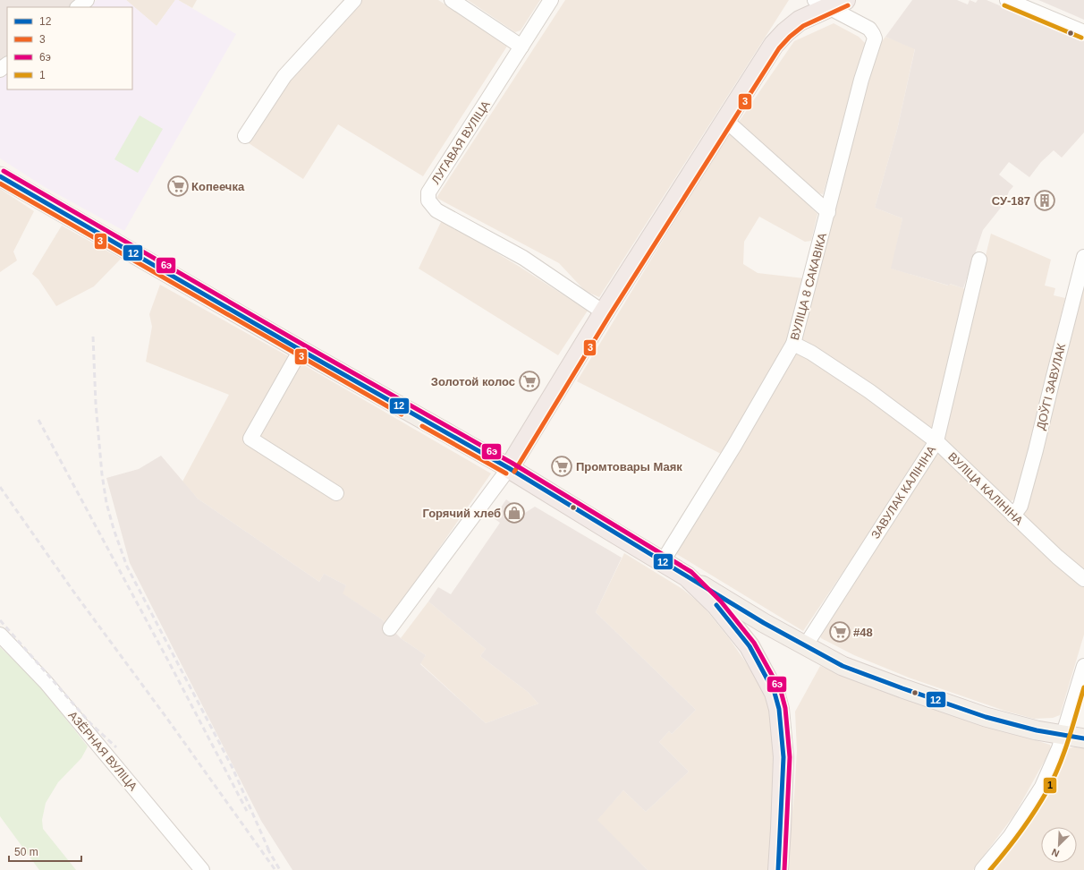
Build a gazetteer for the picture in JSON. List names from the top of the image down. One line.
{"streets":{"street":["ЛУГАВАЯ ВУЛІЦА","ВУЛІЦА 8 САКАВІКА","ДОЎГІ ЗАВУЛАК","ВУЛІЦА КАЛІНІНА","ЗАВУЛАК КАЛІНІНА","АЗЁРНАЯ ВУЛІЦА"]},"crossings":[["ВУЛІЦА 8 САКАВІКА","ВУЛІЦА КАЛІНІНА"],["ДОЎГІ ЗАВУЛАК","ВУЛІЦА КАЛІНІНА"],["ВУЛІЦА КАЛІНІНА","ЗАВУЛАК КАЛІНІНА"]],"places":{"supermarket":["Копеечка","Золотой колос","Промтовары Маяк","#48"],"building":["СУ-187"],"shop":["Горячий хлеб"]},"lines":["transit line 3","transit line 1","transit line 6э","transit line 12"],"legend":["12","3","6э","1"],"scale_bar":"50 m","north":"bottom left"}
